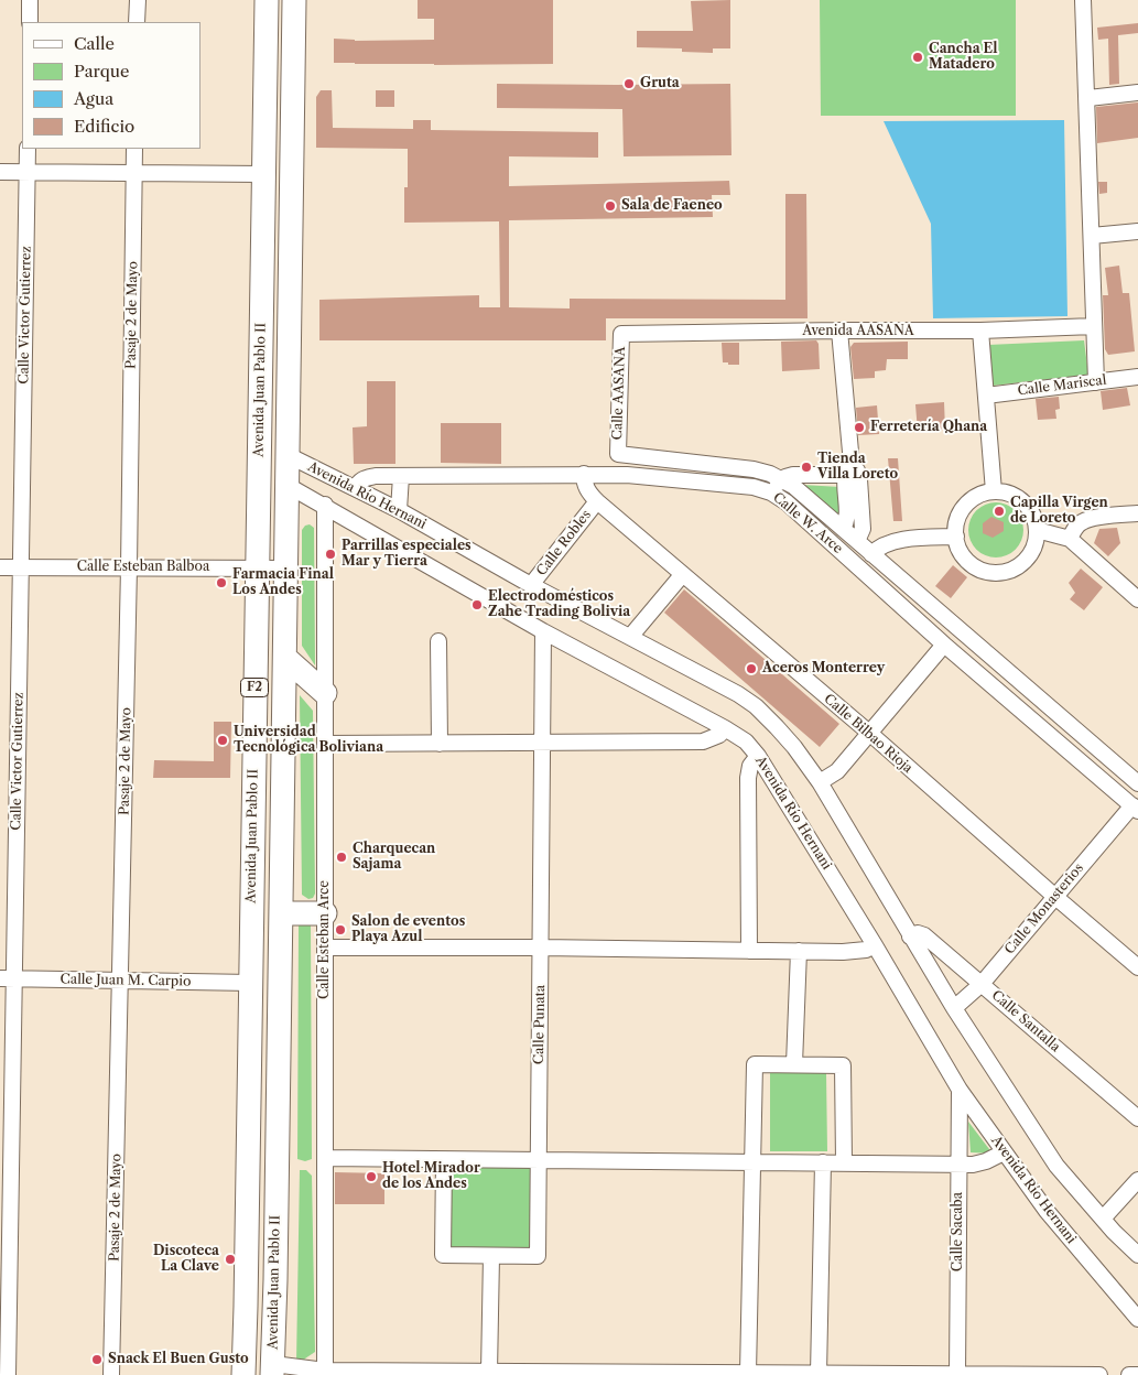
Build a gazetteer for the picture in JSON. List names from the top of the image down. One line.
{"streets":{"highway":["Avenida Juan Pablo II","F2"],"street":["Calle Victor Gutierrez","Pasaje 2 de Mayo","Avenida AASANA","Calle Mariscal","Calle AASANA","Avenida Río Hernani","Calle W. Arce","Calle Robles","Calle Esteban Balboa","Calle Bilbao Rioja","Calle Monasterios","Calle Esteban Arce","Calle Juan M. Carpio","Calle Santalla","Calle Punata","Calle Sacaba"]},"crossings":[["Calle Victor Gutierrez","Calle Esteban Balboa"],["Calle Victor Gutierrez","Calle Juan M. Carpio"],["Pasaje 2 de Mayo","Calle Esteban Balboa"],["Pasaje 2 de Mayo","Calle Juan M. Carpio"],["Avenida AASANA","Calle AASANA"],["Avenida Juan Pablo II","Avenida Río Hernani"],["Avenida Juan Pablo II","Calle Esteban Balboa"],["Avenida Juan Pablo II","Calle Juan M. Carpio"],["Calle AASANA","Calle W. Arce"],["Avenida Río Hernani","Calle W. Arce"],["Avenida Río Hernani","Calle Robles"],["Avenida Río Hernani","Calle Monasterios"],["Avenida Río Hernani","Calle Esteban Arce"],["Avenida Río Hernani","Calle Santalla"],["Avenida Río Hernani","Calle Punata"],["Avenida Río Hernani","Calle Sacaba"],["Calle W. Arce","Calle Bilbao Rioja"],["Calle W. Arce","Calle Monasterios"],["Calle Robles","Calle Bilbao Rioja"],["Calle Bilbao Rioja","Calle Monasterios"],["Calle Monasterios","Calle Santalla"]],"places":["Cancha El Matadero","Gruta","Sala de Faeneo","Ferretería Qhana","Tienda Villa Loreto","Capilla Virgen de Loreto","Parrillas especiales Mar y Tierra","Farmacia Final Los Andes","Electrodomésticos Zahe Trading Bolivia","Aceros Monterrey","Universidad Tecnológica Boliviana","Charquecan Sajama","Salon de eventos Playa Azul","Hotel Mirador de los Andes","Discoteca La Clave","Snack El Buen Gusto"],"legend":["Calle","Parque","Agua","Edificio"]}
